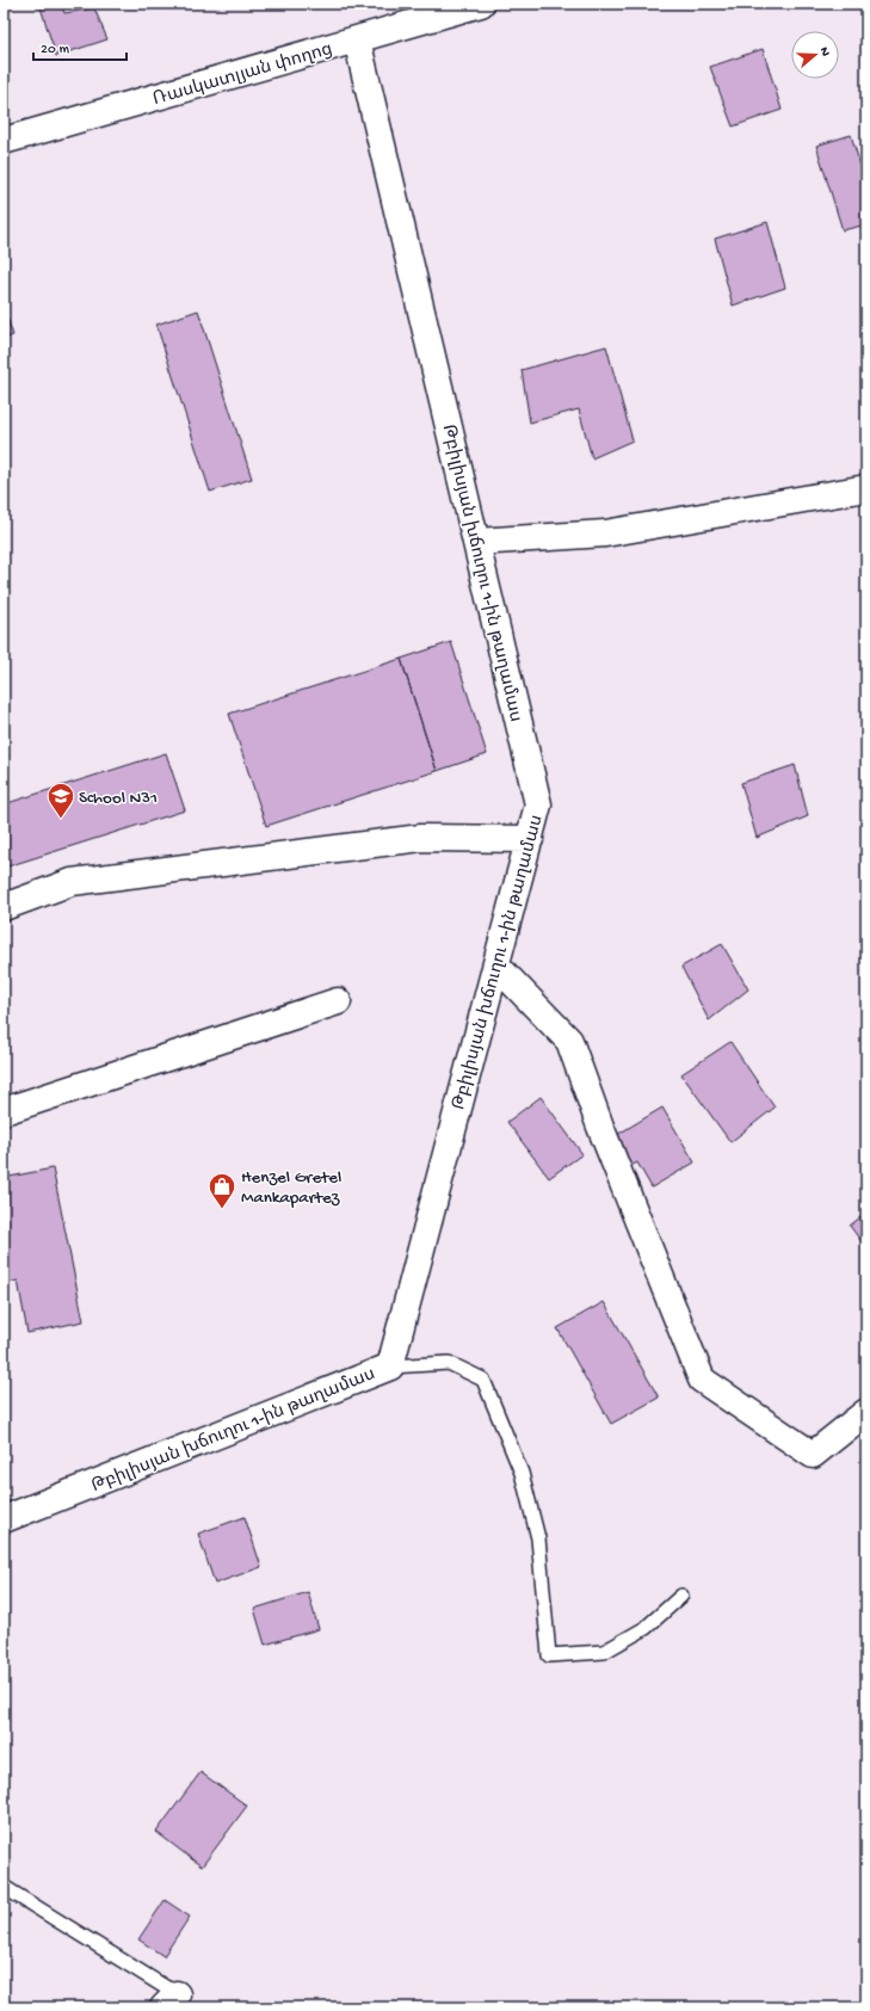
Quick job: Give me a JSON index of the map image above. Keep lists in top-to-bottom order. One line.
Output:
{"streets":{"street":["Ռասկատլյան փողոց","Թբիլիսյան խճուղու 1-ին թաղամաս"]},"crossings":[["Ռասկատլյան փողոց","Թբիլիսյան խճուղու 1-ին թաղամաս"]],"places":{"school or university":["School N31"],"shop":["Henzel Gretel Mankapartez"]},"scale_bar":"20 m","north":"right"}
